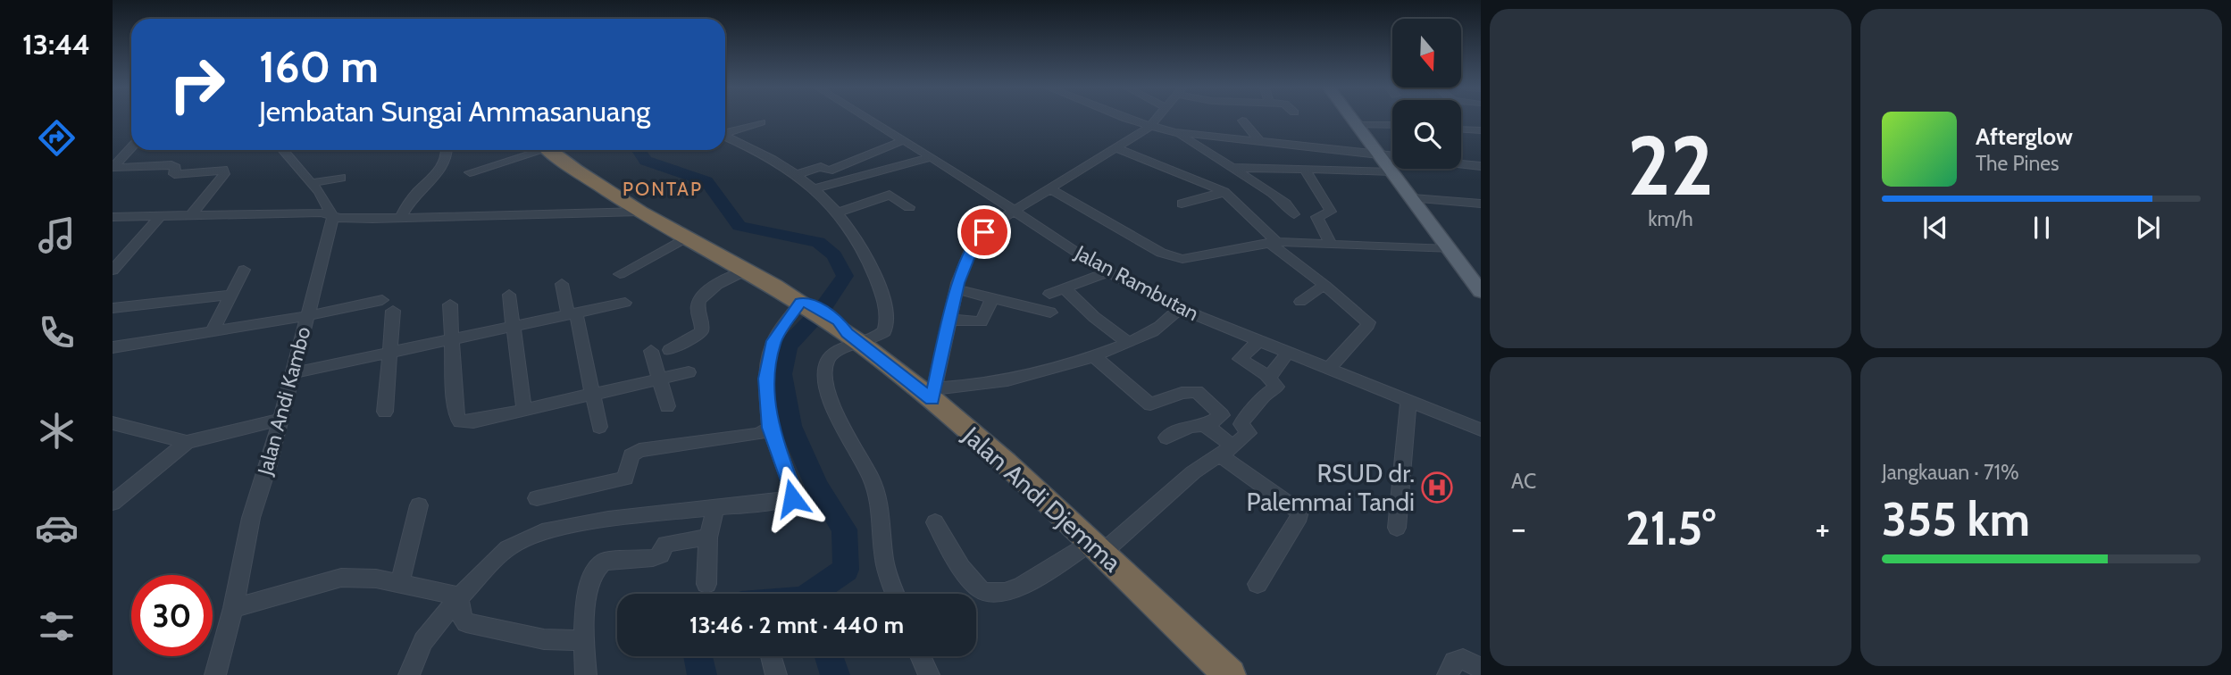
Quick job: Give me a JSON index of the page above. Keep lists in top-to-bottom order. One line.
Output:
{"streets":{"highway":["Jalan Andi Djemma"],"street":["Jalan Rambutan","Jalan Andi Kambo"]},"districts":["PONTAP"],"places":{"hospital":["RSUD dr. Palemmai Tandi"]},"north":"bottom","page":{"tabs":"13:44","tile":[["22","km/h"],"AC",["Jangkauan · 71%","355 km"]],"turn":["160 m","Jembatan Sungai Ammasanuang"],"song":["Afterglow","The Pines"],"heat":["−","21.5°","+"],"limit":"30","trip":"13:46 · 2 mnt · 440 m"}}
